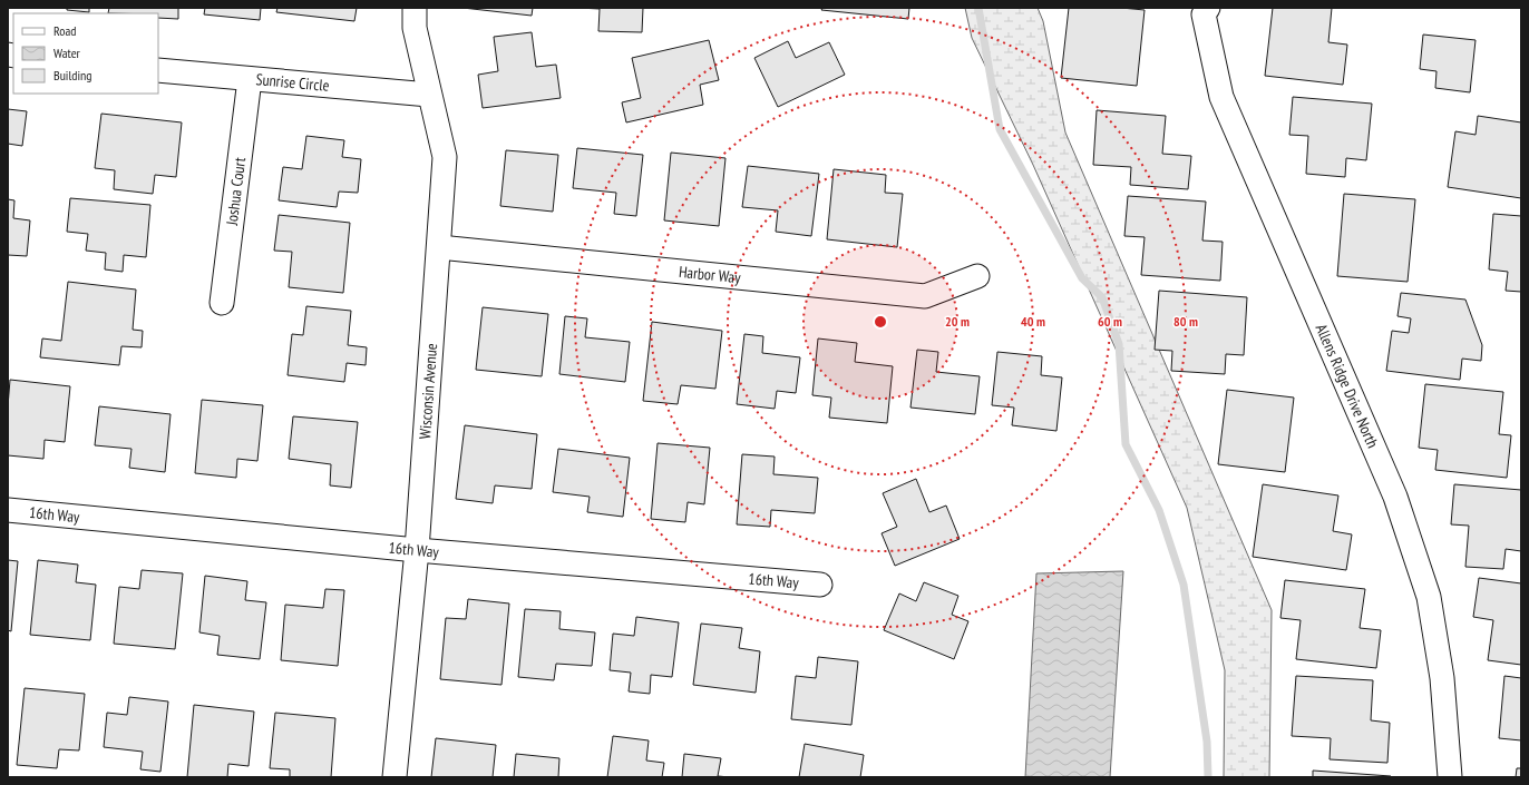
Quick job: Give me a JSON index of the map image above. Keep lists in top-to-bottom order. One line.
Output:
{"streets":{"street":["Sunrise Circle","Joshua Court","Harbor Way","Allens Ridge Drive North","Wisconsin Avenue","16th Way"]},"crossings":[["Sunrise Circle","Joshua Court"],["Sunrise Circle","Wisconsin Avenue"],["Harbor Way","Wisconsin Avenue"],["Wisconsin Avenue","16th Way"]],"legend":["Road","Water","Building"],"rings":["20 m","40 m","60 m","80 m"]}
